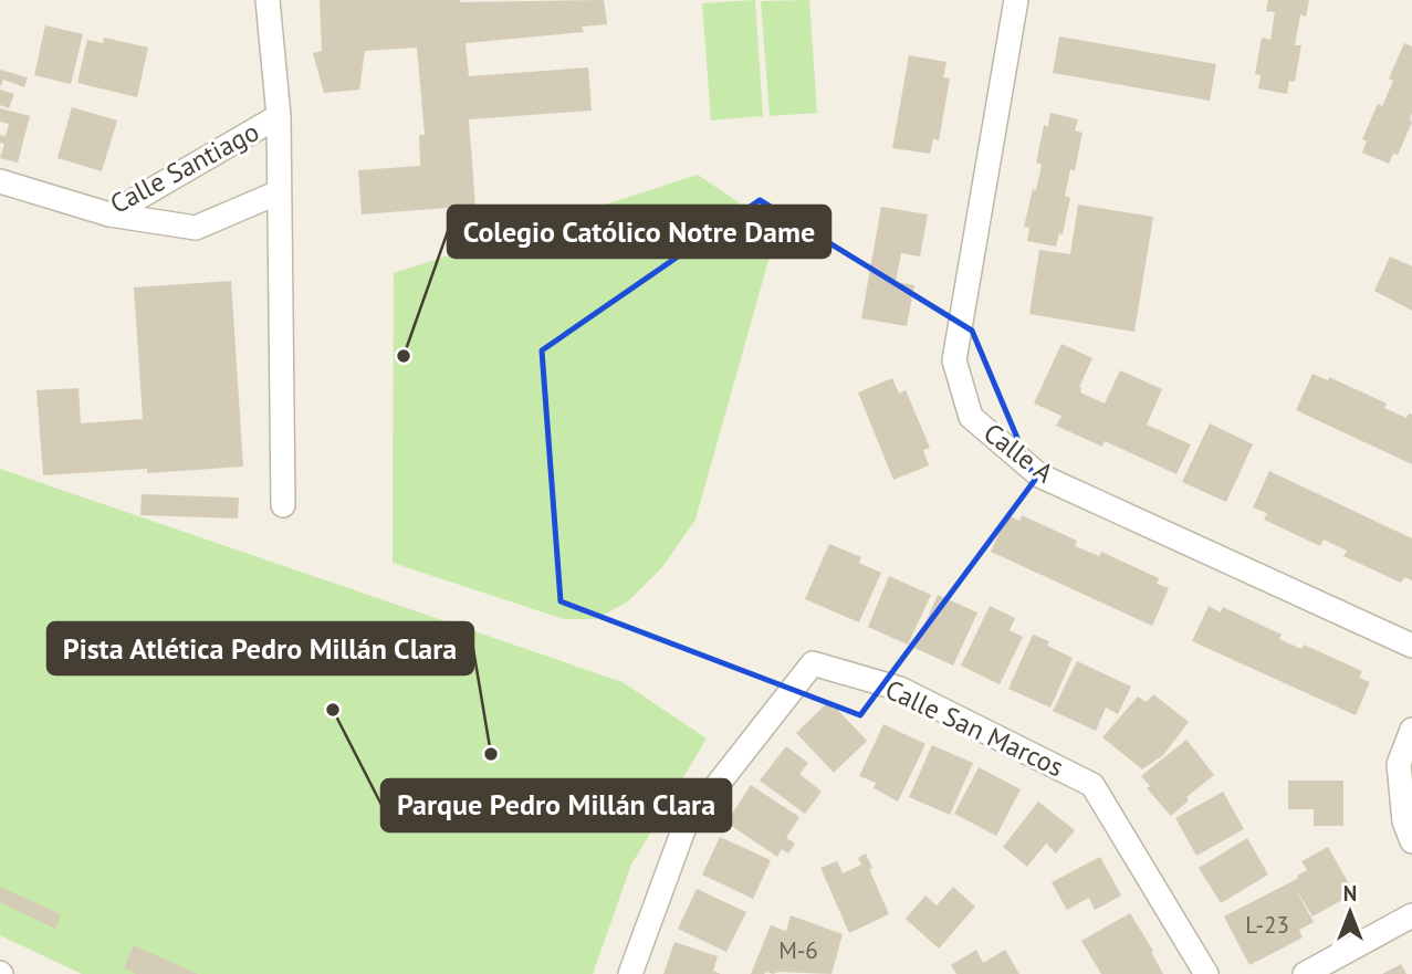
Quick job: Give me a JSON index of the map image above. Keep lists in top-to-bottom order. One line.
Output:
{"streets":{"street":["Calle Santiago","Calle A","Calle San Marcos"]},"places":["Colegio Católico Notre Dame","Parque Pedro Millán Clara","Pista Atlética Pedro Millán Clara"],"house_numbers":["L-23","M-6"],"north":"top"}
